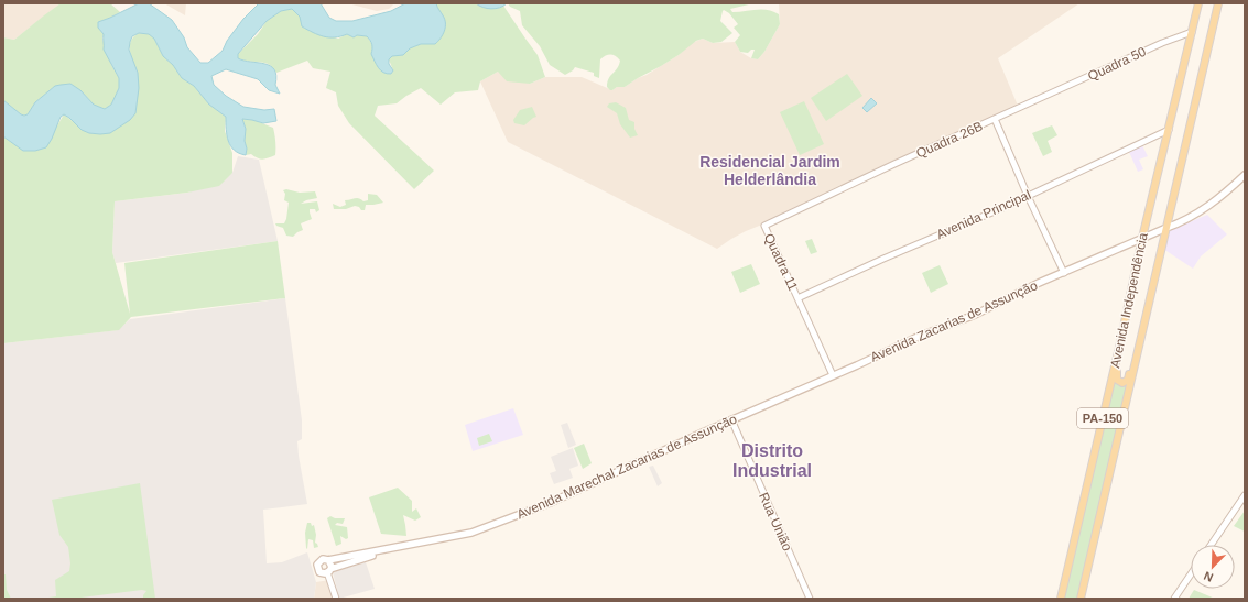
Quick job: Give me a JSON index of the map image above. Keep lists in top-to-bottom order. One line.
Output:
{"streets":{"main road":["Avenida Independência","Avenida Zacarias de Assunção","PA-150","Avenida Marechal Zacarias de Assunção"],"street":["Quadra 50","Quadra 26B","Avenida Principal","Quadra 11","Rua União"]},"crossings":[["Quadra 50","Quadra 26B"],["Quadra 50","Avenida Independência"],["Quadra 26B","Quadra 11"],["Avenida Principal","Quadra 11"],["Avenida Principal","Avenida Independência"],["Quadra 11","Avenida Zacarias de Assunção"],["Quadra 11","Avenida Marechal Zacarias de Assunção"],["Avenida Independência","Avenida Zacarias de Assunção"],["Avenida Zacarias de Assunção","Avenida Marechal Zacarias de Assunção"],["Avenida Marechal Zacarias de Assunção","Rua União"]],"districts":["Residencial Jardim Helderlândia","Distrito Industrial"],"north":"bottom left"}
